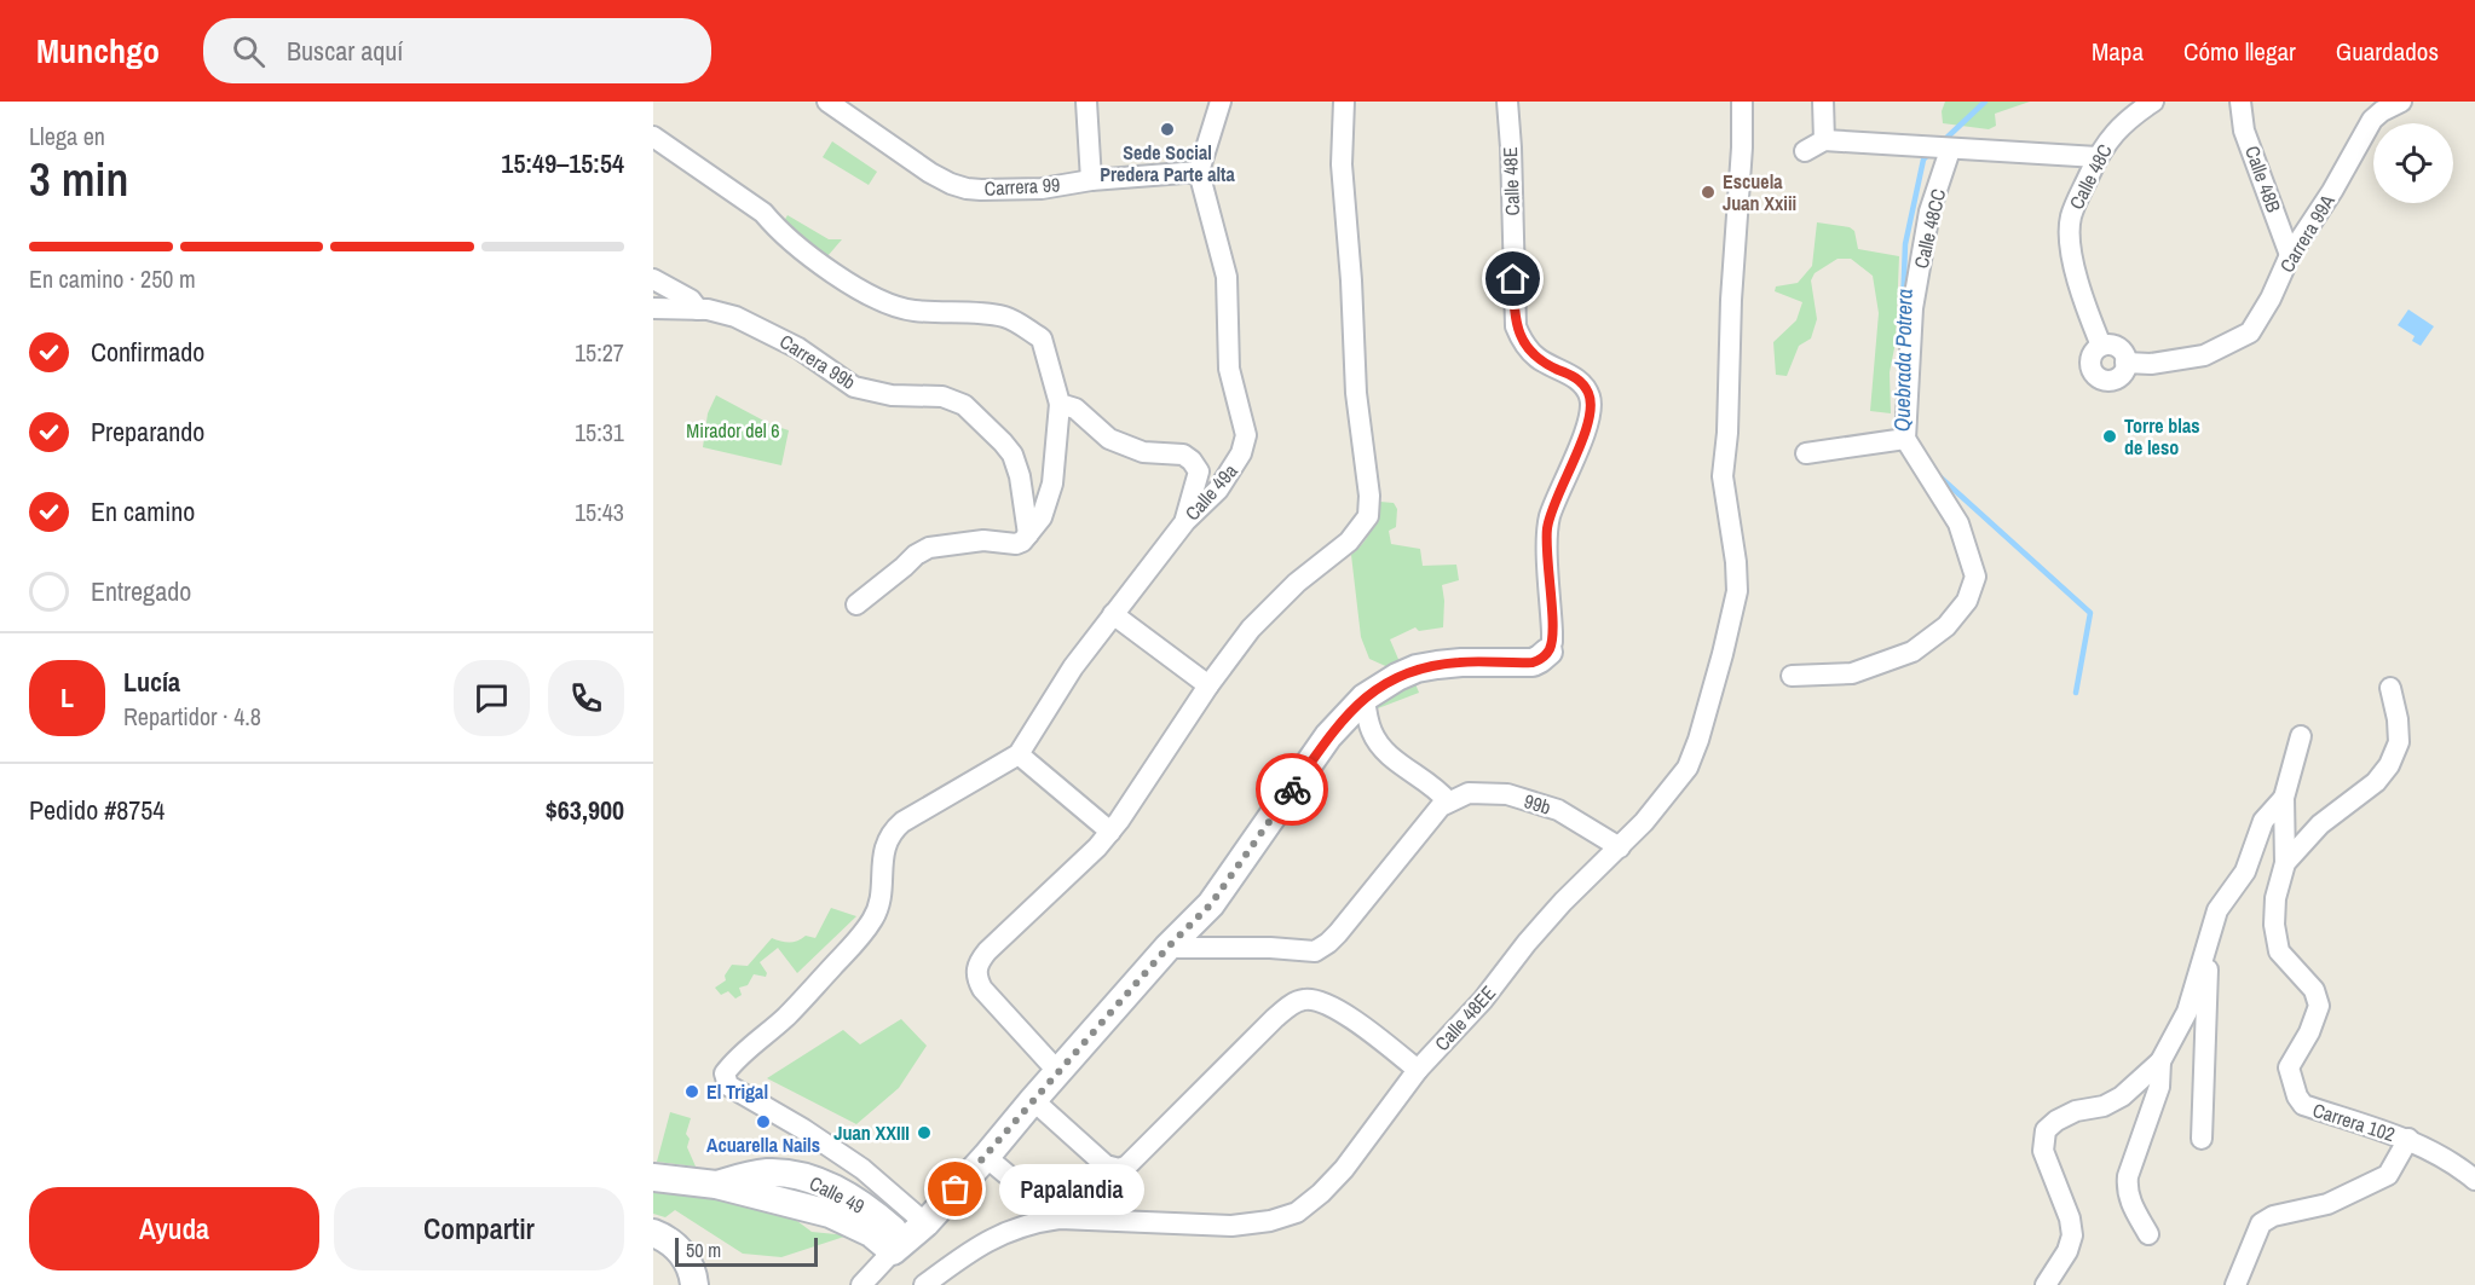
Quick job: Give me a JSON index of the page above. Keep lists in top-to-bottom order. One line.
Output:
{"streets":{"street":["Calle 48C","Calle 48B","Calle 48E","Carrera 99","Calle 48CC","Carrera 99A","Carrera 99b","Calle 49a","99b","Calle 48EE","Carrera 102","Calle 49"]},"crossings":[["Calle 48C","Carrera 99A"],["Calle 48B","Carrera 99A"],["Carrera 99","Calle 49a"],["99b","Calle 48EE"]],"water":["Quebrada Potrera"],"parks":["Mirador del 6"],"places":["Sede Social Predera Parte alta","Escuela Juan Xxiii","Torre blas de leso","El Trigal","Acuarella Nails","Juan XXIII","Papalandia"],"scale_bar":"50 m","page":{"header":"Munchgo","search":"Buscar aquí","nav":["Mapa","Cómo llegar","Guardados"],"heading":["3 min","Llega en","15:49–15:54"],"panel":["Lucía","Repartidor · 4.8","Pedido #8754","$63,900"],"bar":"En camino · 250 m","list":[["Confirmado","15:27"],["Preparando","15:31"],["En camino","15:43"],"Entregado"],"round":"L","bubble":"Papalandia","buttons":["Ayuda","Compartir"],"scale":"50 m"}}
